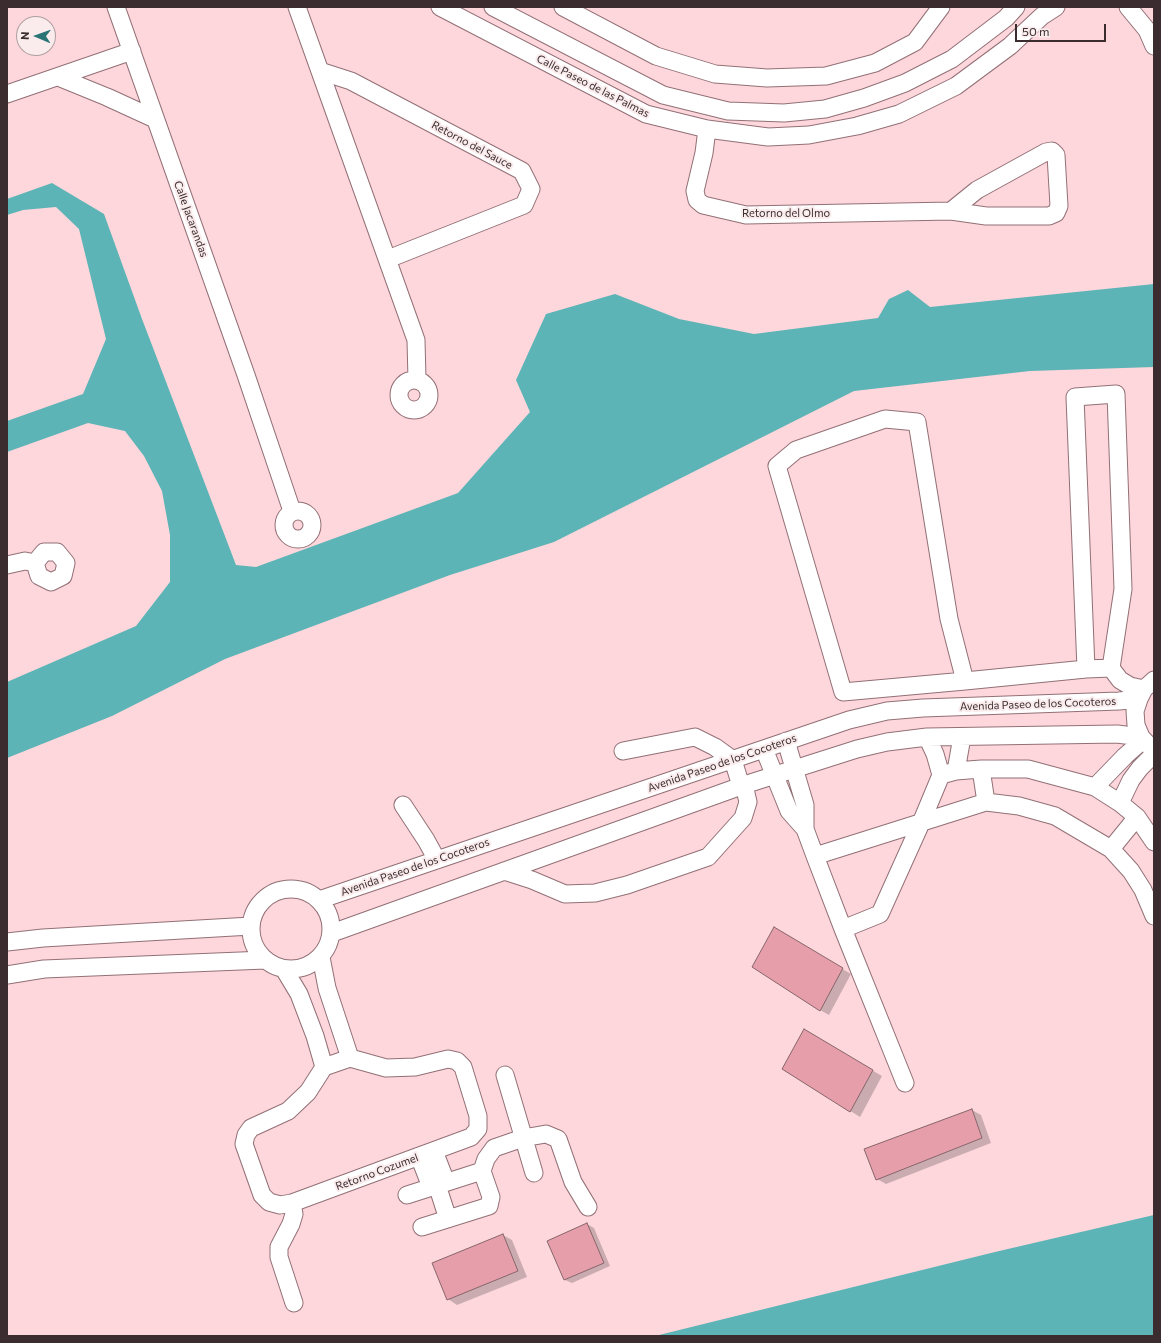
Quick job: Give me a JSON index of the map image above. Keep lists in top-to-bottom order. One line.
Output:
{"streets":{"street":["Calle Paseo de las Palmas","Retorno del Sauce","Retorno del Olmo","Calle Jacarandas","Avenida Paseo de los Cocoteros","Retorno Cozumel"]},"crossings":[["Calle Paseo de las Palmas","Retorno del Olmo"]],"scale_bar":"50 m","north":"left"}
